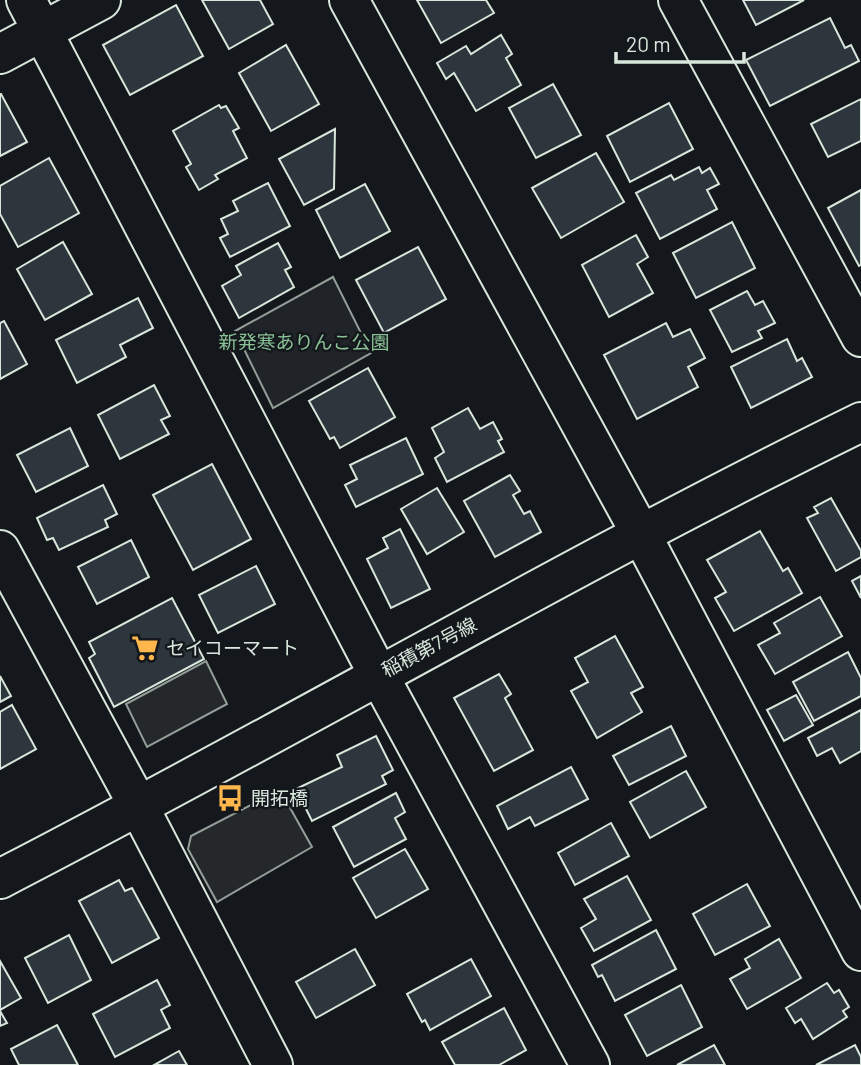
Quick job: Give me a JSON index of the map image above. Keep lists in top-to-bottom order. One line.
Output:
{"streets":{"street":["稲積第7号線"]},"parks":["新発寒ありんこ公園"],"places":{"supermarket":["セイコーマート"],"bus stop":["開拓橋"]},"scale_bar":"20 m"}
